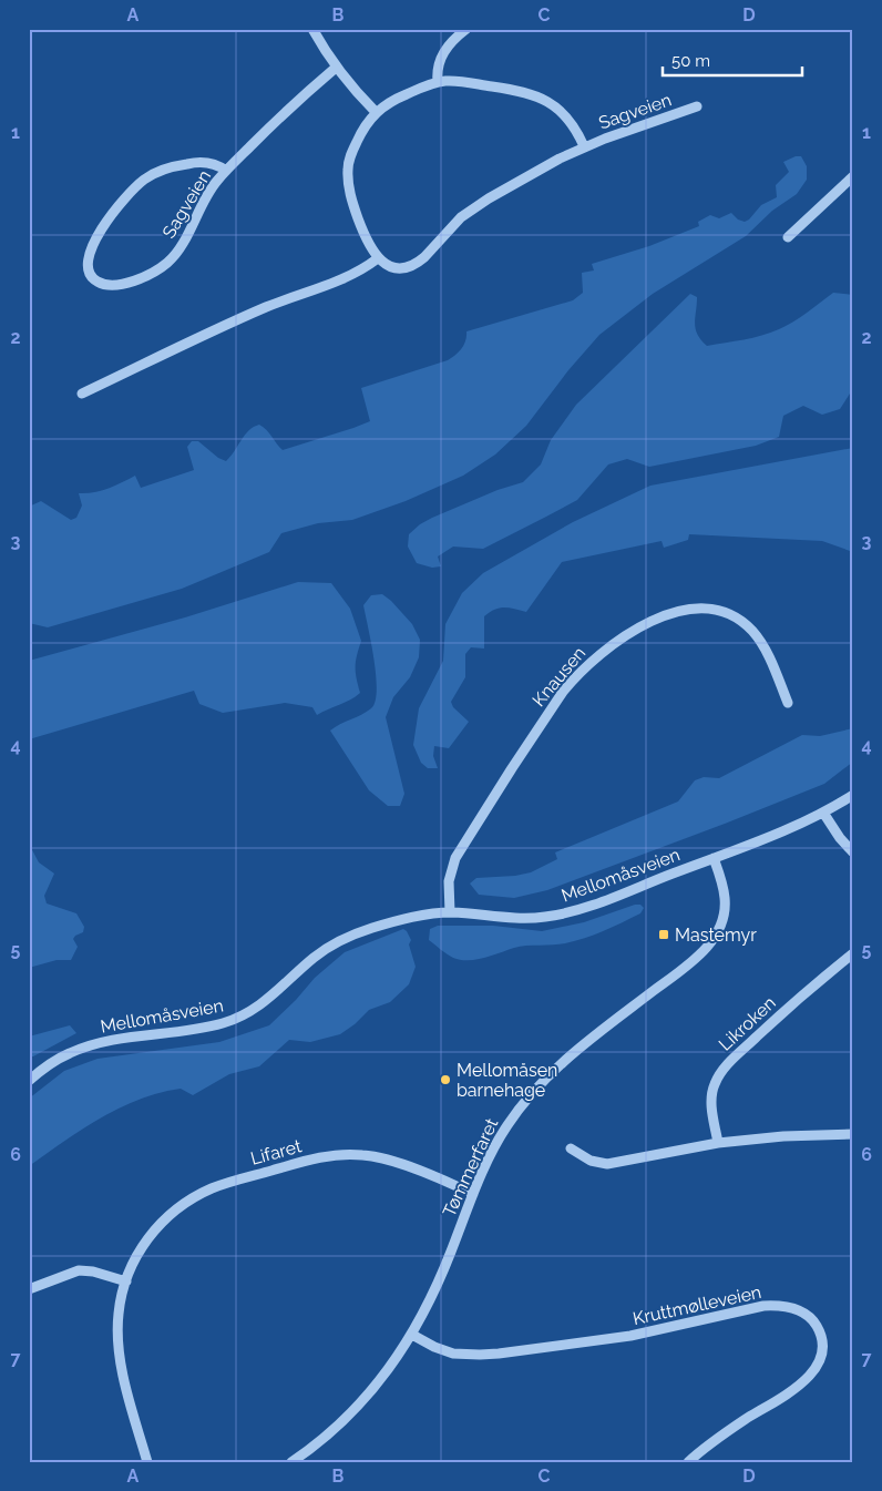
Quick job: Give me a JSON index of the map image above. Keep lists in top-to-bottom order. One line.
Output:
{"streets":{"street":["Sagveien","Knausen","Mellomåsveien","Likroken","Lifaret","Tømmerfaret","Kruttmølleveien"]},"crossings":[["Knausen","Mellomåsveien"],["Mellomåsveien","Tømmerfaret"],["Lifaret","Tømmerfaret"],["Tømmerfaret","Kruttmølleveien"]],"places":{"transit":["Mastemyr"],"other":["Mellomåsen barnehage"]},"scale_bar":"50 m","grid":{"columns":["A","B","C","D"],"rows":["1","2","3","4","5","6","7"]}}
